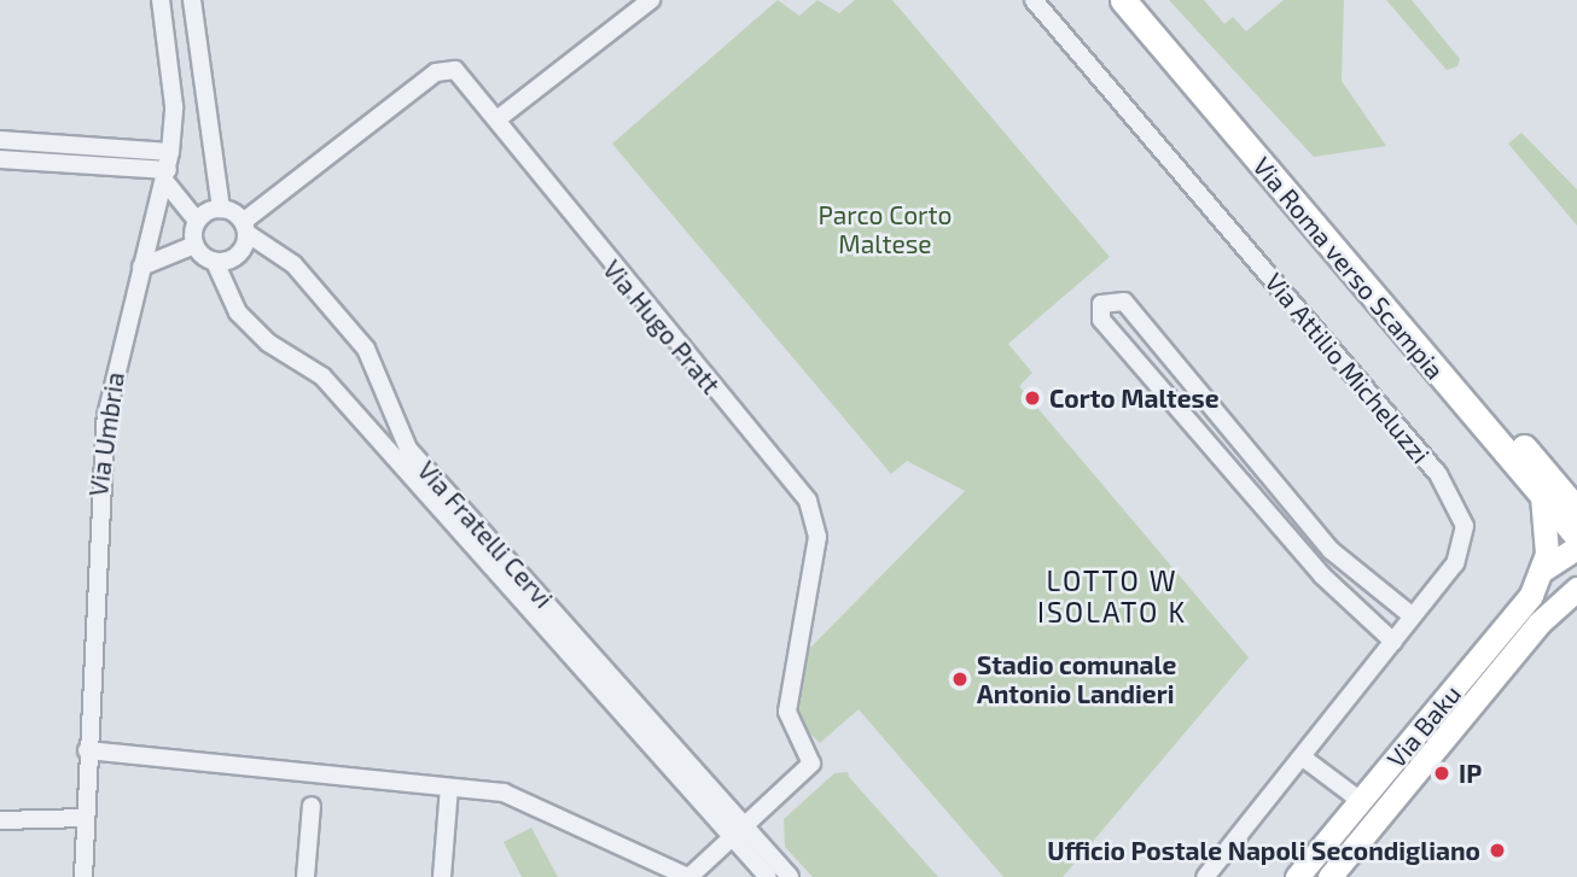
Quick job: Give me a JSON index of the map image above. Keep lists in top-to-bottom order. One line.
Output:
{"streets":{"main road":["Via Roma verso Scampia","Via Baku"],"street":["Via Hugo Pratt","Via Attilio Micheluzzi","Via Umbria","Via Fratelli Cervi"]},"crossings":[["Via Roma verso Scampia","Via Baku"],["Via Hugo Pratt","Via Fratelli Cervi"]],"districts":["LOTTO W ISOLATO K"],"parks":["Parco Corto Maltese"],"places":["Corto Maltese","Stadio comunale Antonio Landieri","IP","Ufficio Postale Napoli Secondigliano"]}
